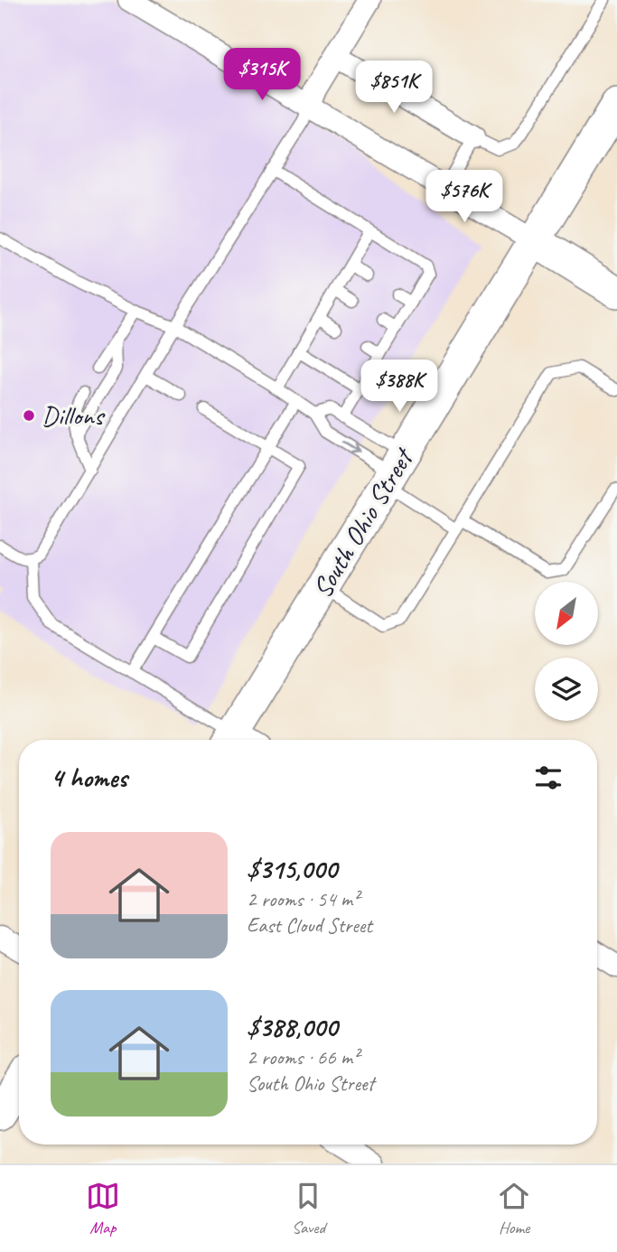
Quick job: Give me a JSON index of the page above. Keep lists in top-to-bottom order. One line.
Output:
{"streets":{"main road":["South Ohio Street"]},"places":["Dillons"],"north":"bottom left","page":{"price":["$315K","$851K","$576K","$388K"],"heading":"4 homes","list":[{"name":"$315,000","note":"2 rooms · 54 m² · East Cloud Street"},{"name":"$388,000","note":"2 rooms · 66 m² · South Ohio Street"}],"tabs":["Map","Saved","Home"]}}
